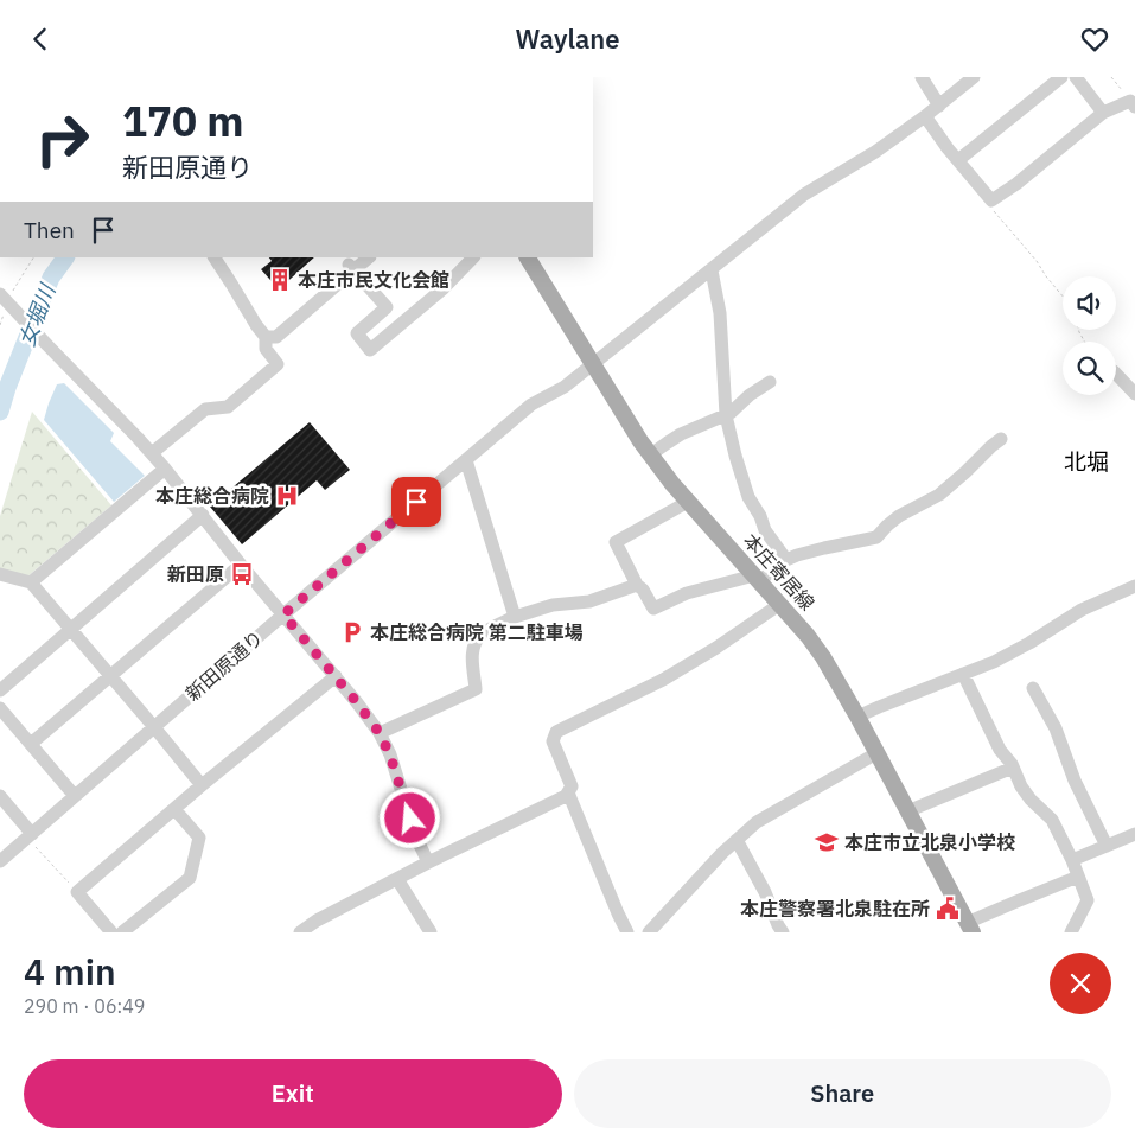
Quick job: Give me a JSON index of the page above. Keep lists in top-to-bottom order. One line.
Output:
{"streets":{"main road":["本庄寄居線"],"street":["新田原通り"]},"crossings":[["本庄寄居線","新田原通り"]],"districts":["北堀"],"water":["女堀川"],"places":{"building":["本庄市民文化会館"],"hospital":["本庄総合病院"],"bus stop":["新田原"],"parking":["本庄総合病院 第二駐車場"],"school or university":["本庄市立北泉小学校"],"public building":["本庄警察署北泉駐在所"]},"page":{"header":"Waylane","turn":["170 m","新田原通り"],"then":"Then","heading":["4 min","290 m · 06:49"],"buttons":["Exit","Share"]}}
